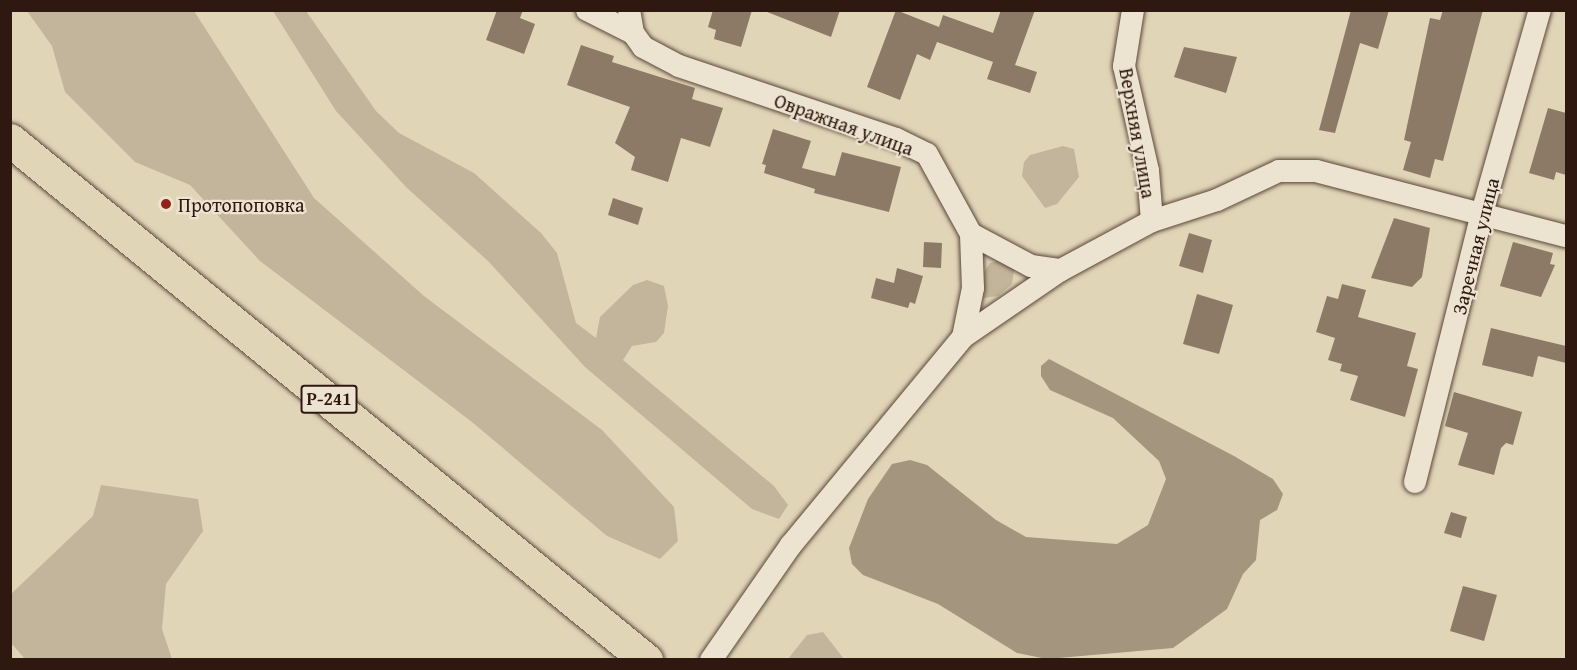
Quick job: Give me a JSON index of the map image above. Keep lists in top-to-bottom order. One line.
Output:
{"streets":{"highway":["Р-241"],"street":["Овражная улица","Верхняя улица","Заречная улица"]},"places":["Протопоповка"]}
